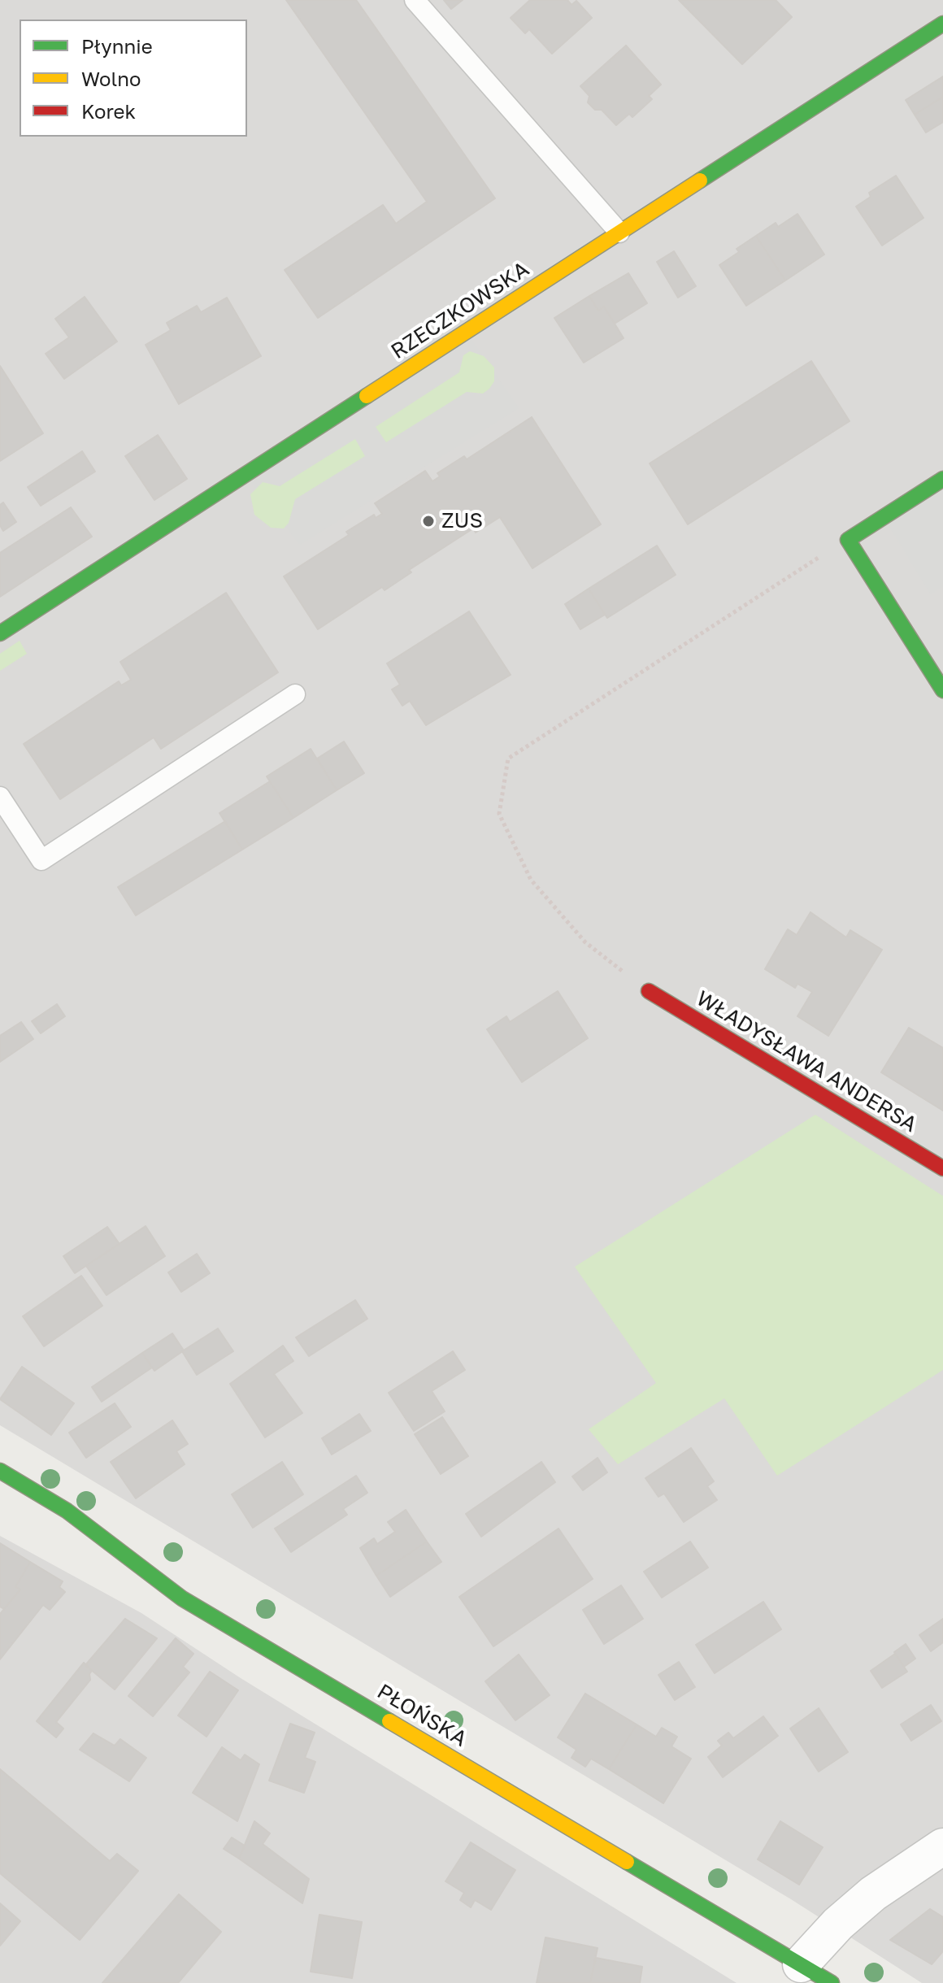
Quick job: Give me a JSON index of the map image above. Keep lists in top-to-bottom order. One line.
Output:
{"streets":{"street":["RZECZKOWSKA","WŁADYSŁAWA ANDERSA","PŁOŃSKA"]},"places":["ZUS"],"legend":["Płynnie","Wolno","Korek"]}
